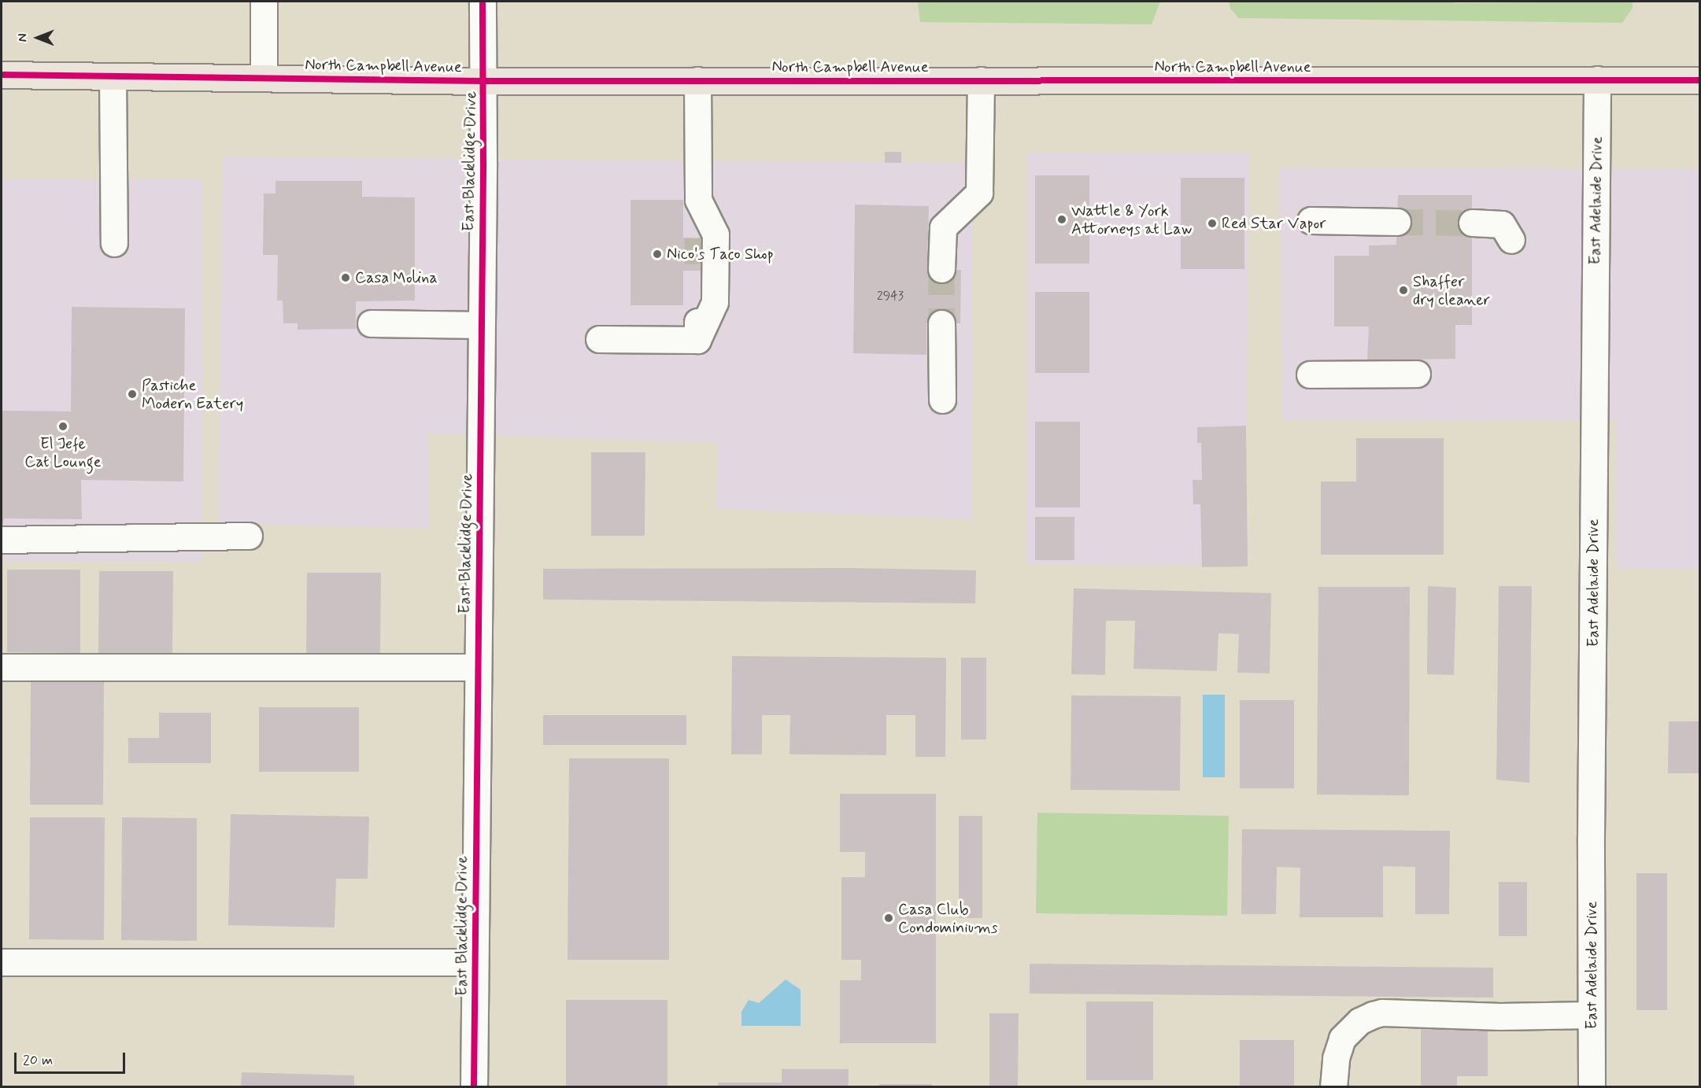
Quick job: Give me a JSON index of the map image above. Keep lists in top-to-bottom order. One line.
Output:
{"streets":{"main road":["North Campbell Avenue"],"street":["East Blacklidge Drive","East Adelaide Drive"]},"crossings":[["North Campbell Avenue","East Blacklidge Drive"],["North Campbell Avenue","East Adelaide Drive"]],"places":["Wattle & York Attorneys at Law","Red Star Vapor","Nico's Taco Shop","Casa Molina","Shaffer dry cleaner","Pastiche Modern Eatery","El Jefe Cat Lounge","Casa Club Condominiums"],"house_numbers":["2943"],"scale_bar":"20 m","north":"left"}
